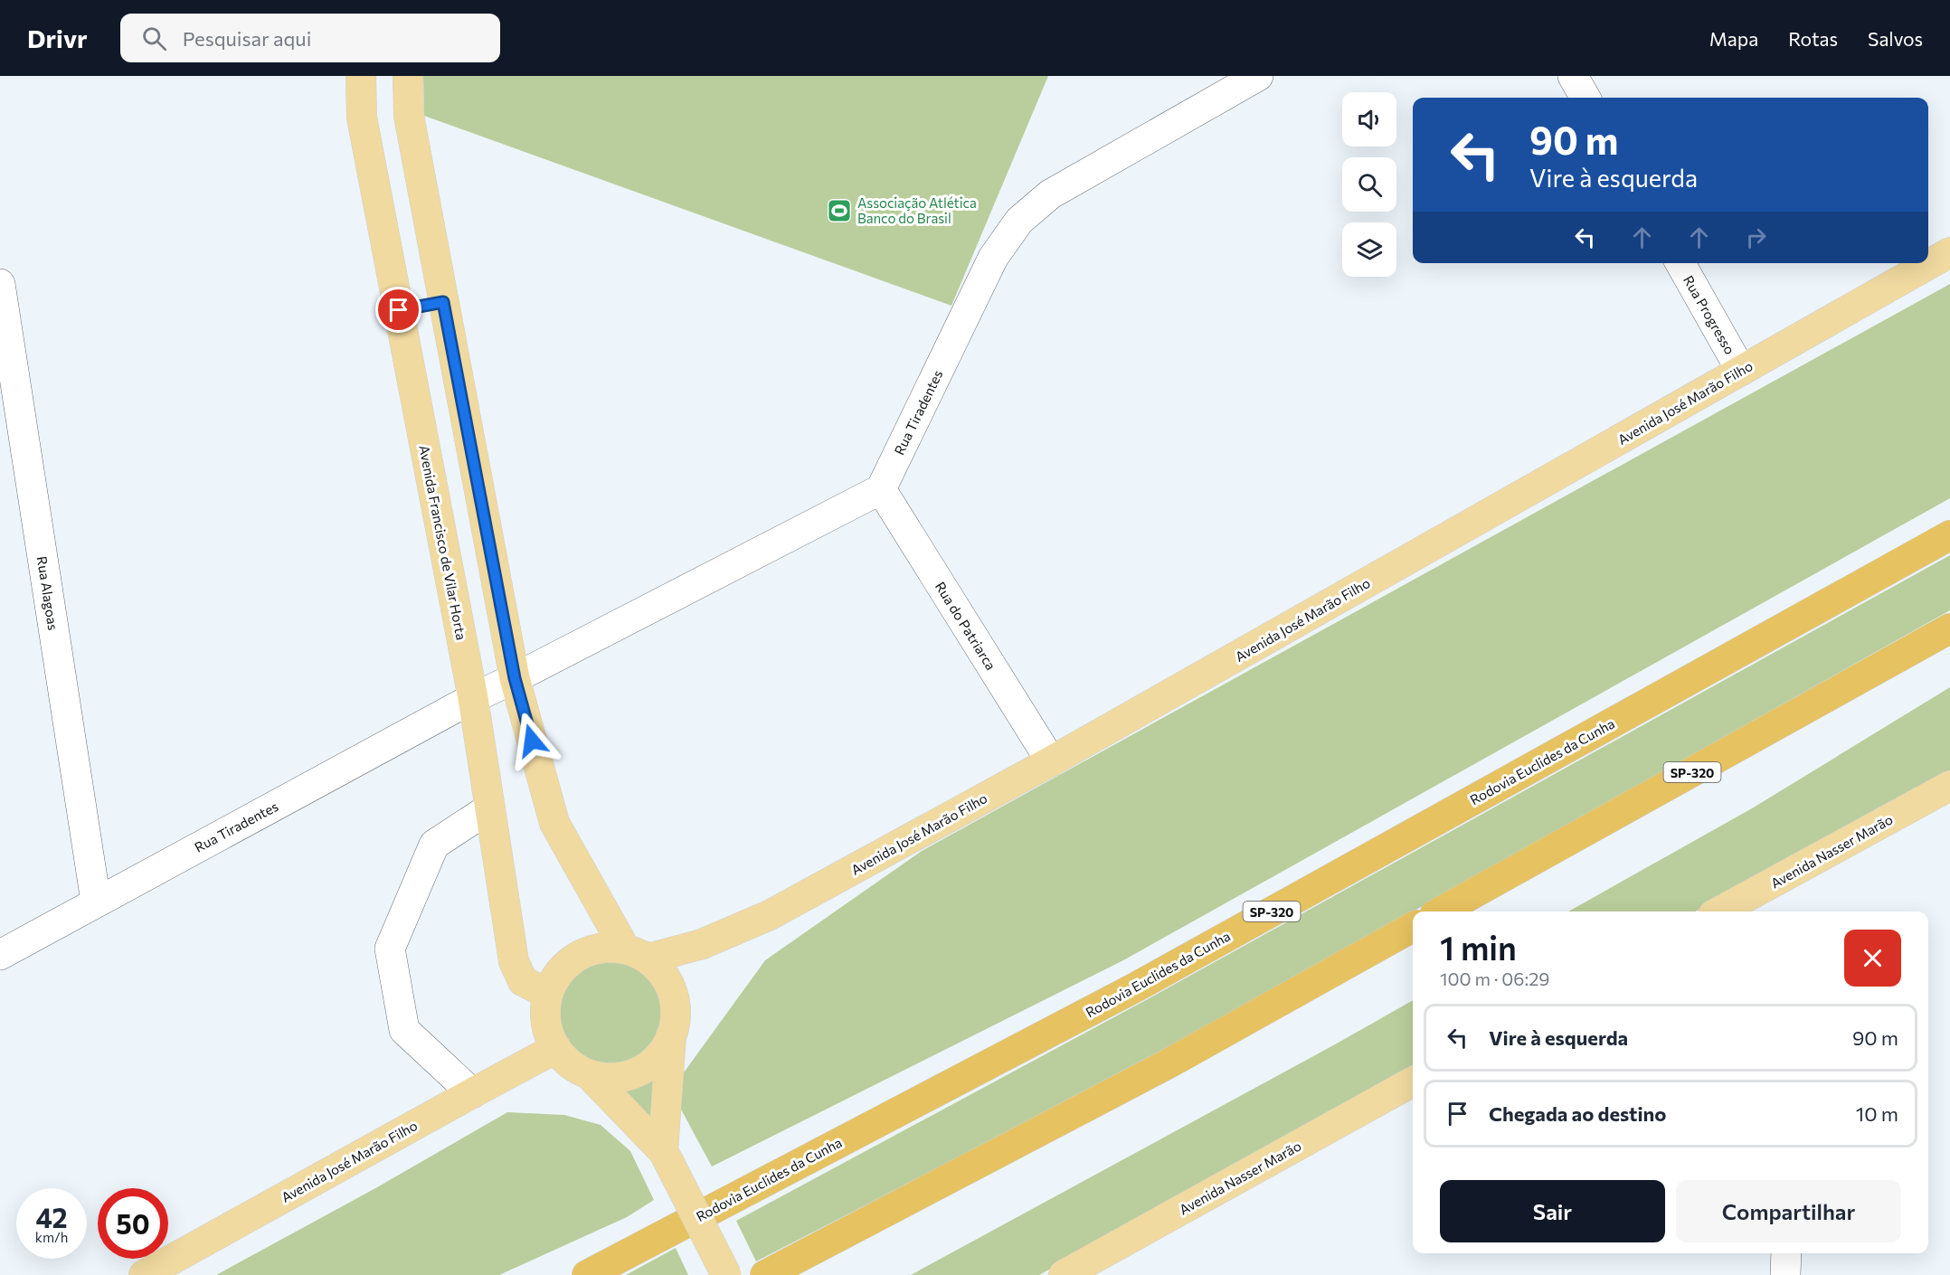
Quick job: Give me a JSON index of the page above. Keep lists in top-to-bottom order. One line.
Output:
{"streets":{"highway":["Rodovia Euclides da Cunha","SP-320"],"main road":["Avenida José Marão Filho","Avenida Francisco de Vilar Horta","Avenida Nasser Marão"],"street":["Rua Progresso","Rua Tiradentes","Rua Alagoas","Rua do Patriarca"]},"crossings":[["Rua Progresso","Avenida José Marão Filho"],["Avenida José Marão Filho","Avenida Francisco de Vilar Horta"],["Avenida José Marão Filho","Rua do Patriarca"],["Rua Tiradentes","Avenida Francisco de Vilar Horta"],["Rua Tiradentes","Rua Alagoas"],["Rua Tiradentes","Rua do Patriarca"]],"places":{"sports":["Associação Atlética Banco do Brasil"]},"page":{"header":"Drivr","search":"Pesquisar aqui","nav":["Mapa","Rotas","Salvos"],"turn":["90 m","Vire à esquerda"],"heading":["1 min","100 m · 06:29"],"list":[{"name":"Vire à esquerda","value":"90 m"},{"name":"Chegada ao destino","value":"10 m"}],"buttons":["Sair","Compartilhar"],"speed":"42 km/h","limit":"50"}}
